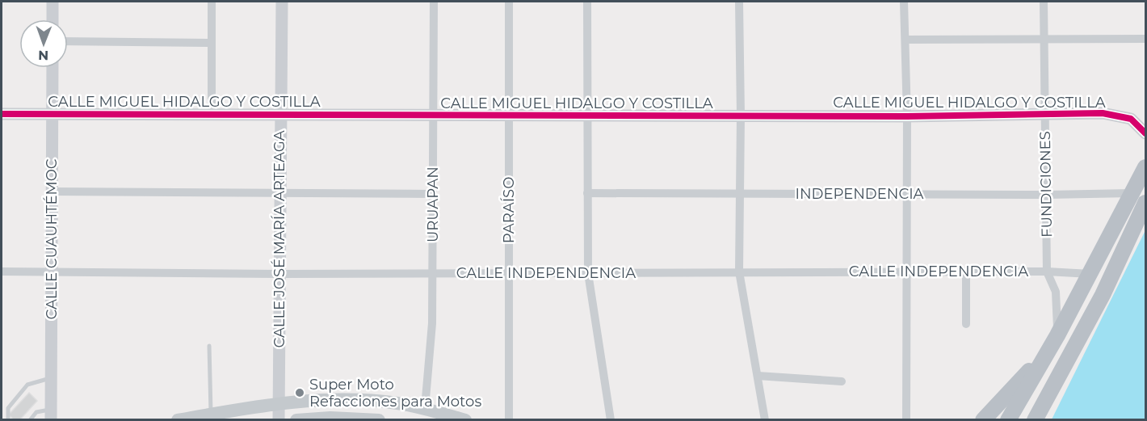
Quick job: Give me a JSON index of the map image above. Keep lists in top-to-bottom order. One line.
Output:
{"streets":{"street":["CALLE MIGUEL HIDALGO Y COSTILLA","FUNDICIONES","INDEPENDENCIA","URUAPAN","PARAÍSO","CALLE CUAUHTÉMOC","CALLE JOSÉ MARÍA ARTEAGA","CALLE INDEPENDENCIA"]},"crossings":[["CALLE MIGUEL HIDALGO Y COSTILLA","FUNDICIONES"],["CALLE MIGUEL HIDALGO Y COSTILLA","URUAPAN"],["CALLE MIGUEL HIDALGO Y COSTILLA","PARAÍSO"],["CALLE MIGUEL HIDALGO Y COSTILLA","CALLE CUAUHTÉMOC"],["CALLE MIGUEL HIDALGO Y COSTILLA","CALLE JOSÉ MARÍA ARTEAGA"],["FUNDICIONES","INDEPENDENCIA"],["FUNDICIONES","CALLE INDEPENDENCIA"],["URUAPAN","CALLE INDEPENDENCIA"],["PARAÍSO","CALLE INDEPENDENCIA"],["CALLE CUAUHTÉMOC","CALLE INDEPENDENCIA"],["CALLE JOSÉ MARÍA ARTEAGA","CALLE INDEPENDENCIA"]],"places":["Super Moto Refacciones para Motos"],"north":"bottom"}
